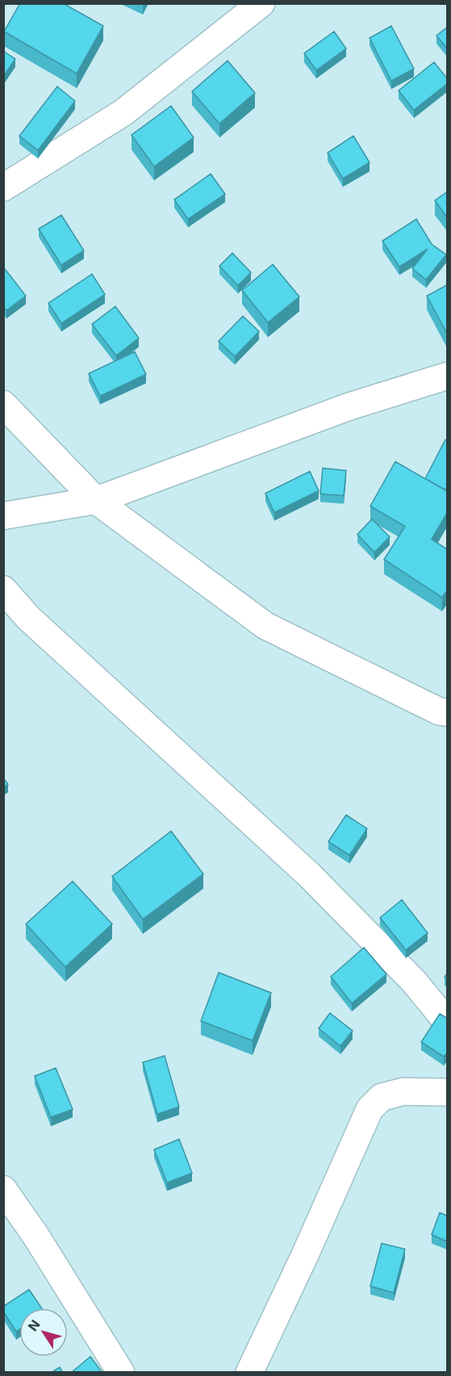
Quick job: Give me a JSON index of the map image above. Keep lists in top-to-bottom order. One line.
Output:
{"north":"top left"}
